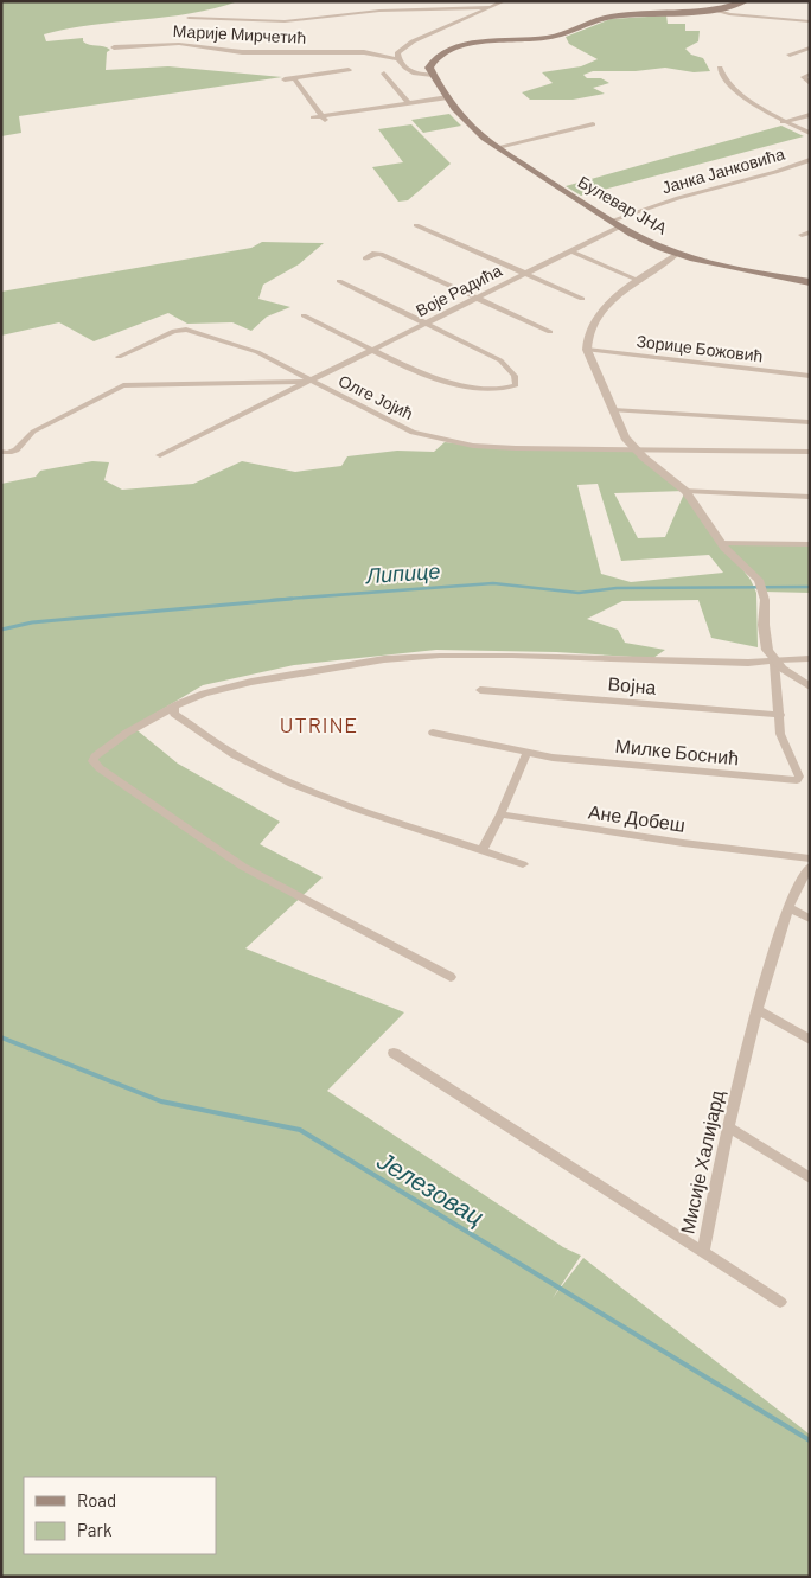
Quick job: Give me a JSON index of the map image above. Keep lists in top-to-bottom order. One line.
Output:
{"streets":{"main road":["Булевар ЈНА"],"street":["Марије Мирчетић","Јанка Јанковића","Воје Радића","Зорице Божовић","Олге Јојић","Војна","Милке Боснић","Ане Добеш","Мисије Халијард"]},"crossings":[["Марије Мирчетић","Булевар ЈНА"],["Јанка Јанковића","Булевар ЈНА"],["Јанка Јанковића","Воје Радића"],["Булевар ЈНА","Воје Радића"],["Воје Радића","Олге Јојић"],["Војна","Милке Боснић"]],"districts":["UTRINE"],"water":["Липице","Јелезовац"],"legend":["Road","Park"]}
